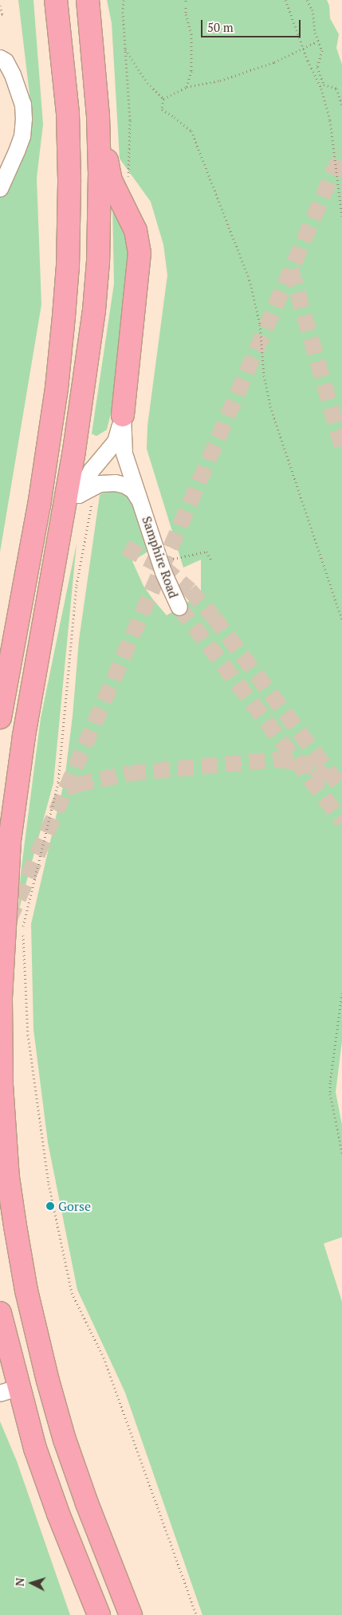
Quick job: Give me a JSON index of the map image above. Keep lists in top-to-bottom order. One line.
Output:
{"streets":{"lane":["Samphire Road"]},"places":["Gorse"],"scale_bar":"50 m","north":"left"}
